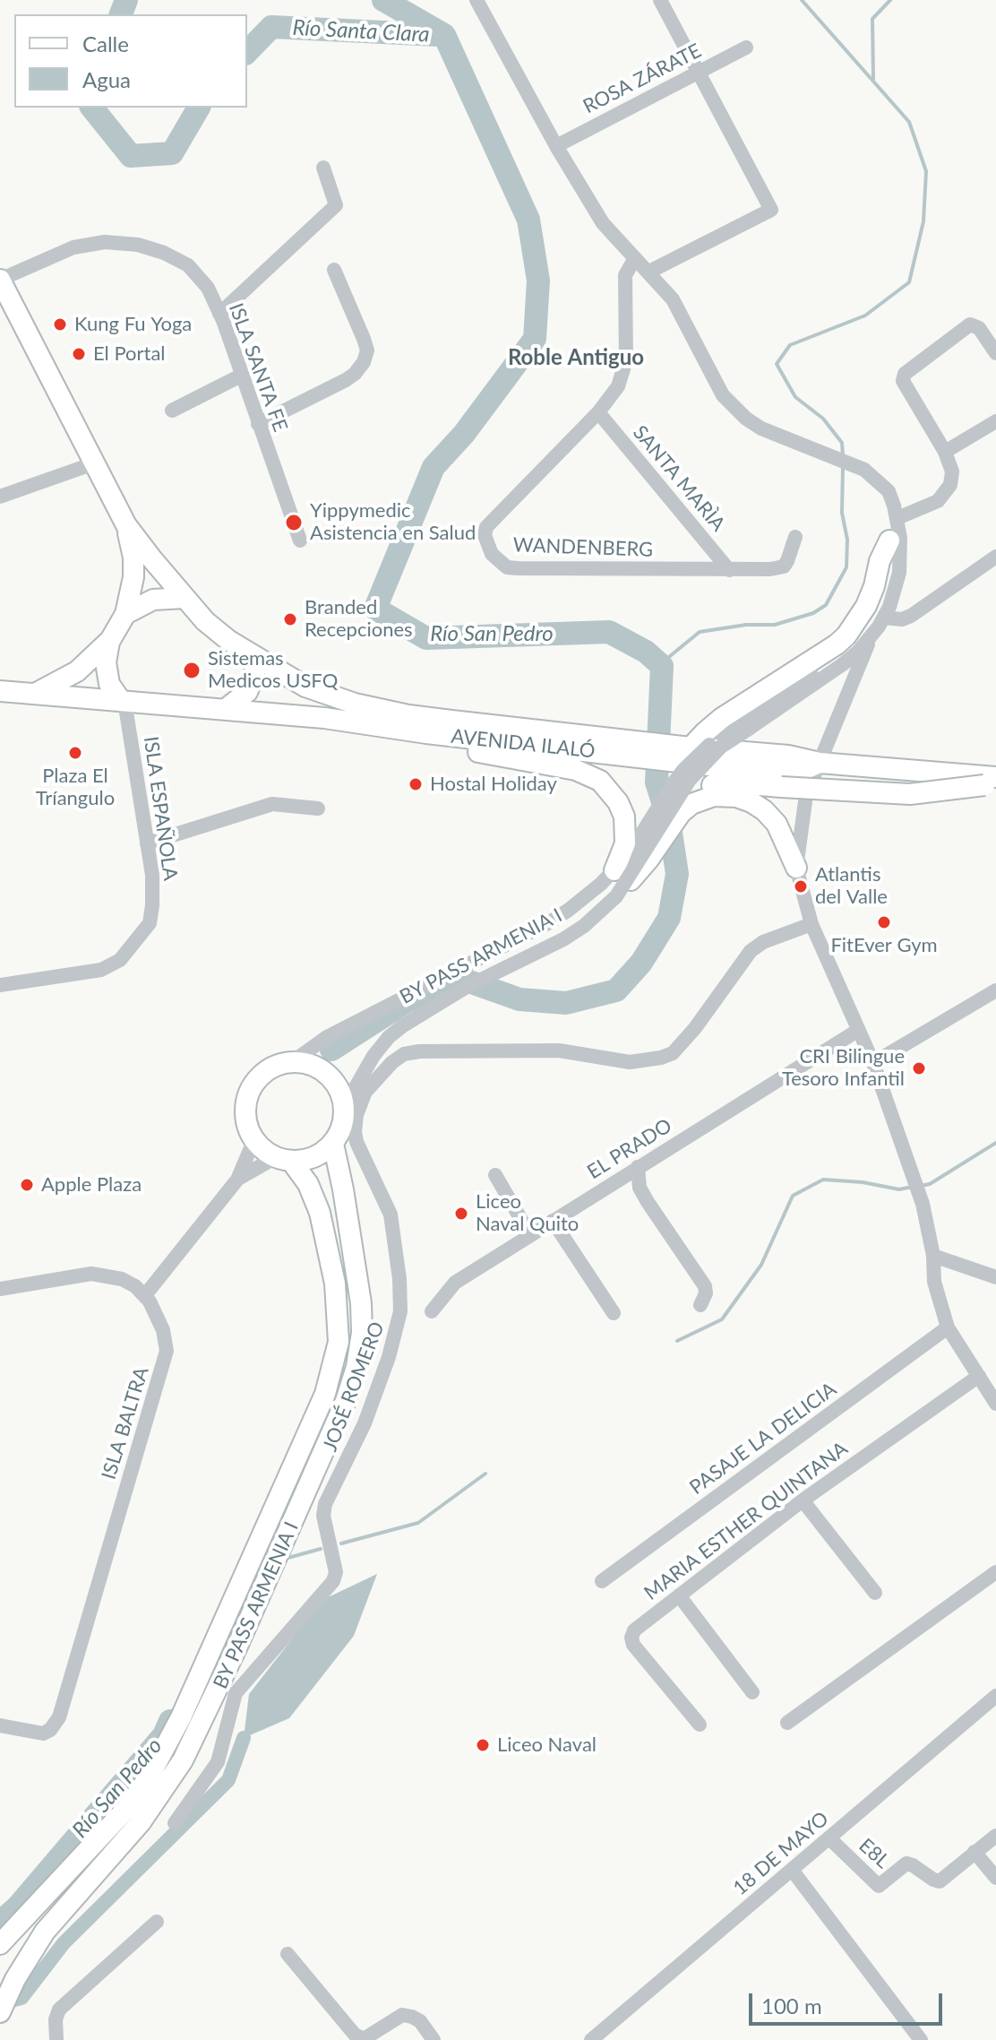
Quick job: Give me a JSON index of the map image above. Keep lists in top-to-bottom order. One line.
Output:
{"streets":{"main road":["AVENIDA ILALÓ","BY PASS ARMENIA I"],"street":["ROSA ZÁRATE","ISLA SANTA FE","SANTA MARÌA","WANDENBERG","ISLA ESPAÑOLA","EL PRADO","JOSÉ ROMERO","ISLA BALTRA","PASAJE LA DELICIA","MARIA ESTHER QUINTANA","18 DE MAYO","E8L"]},"crossings":[["SANTA MARÌA","WANDENBERG"],["AVENIDA ILALÓ","ISLA ESPAÑOLA"],["18 DE MAYO","E8L"]],"districts":["Roble Antiguo"],"water":["Río Santa Clara","Río San Pedro"],"places":["Kung Fu Yoga","El Portal","Yippymedic Asistencia en Salud","Branded Recepciones","Sistemas Medicos USFQ","Plaza El Tríangulo","Hostal Holiday","Atlantis del Valle","FitEver Gym","CRI Bilingue Tesoro Infantil","Apple Plaza","Liceo Naval Quito","Liceo Naval"],"legend":["Calle","Agua"],"scale_bar":"100 m"}
